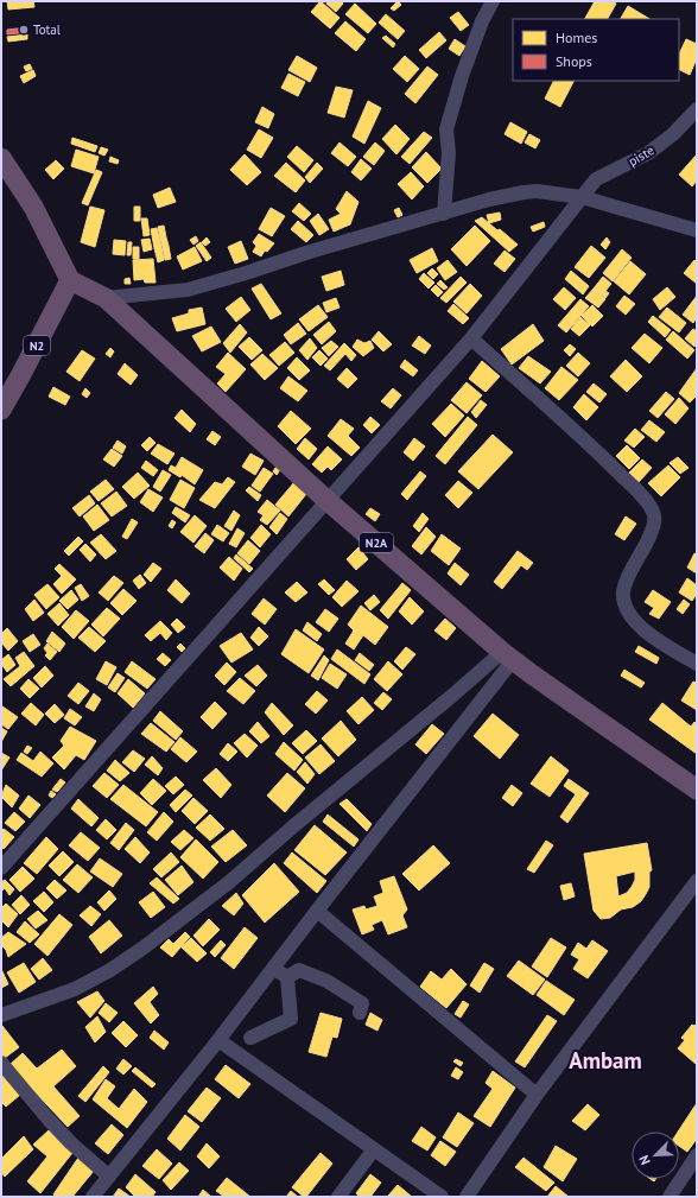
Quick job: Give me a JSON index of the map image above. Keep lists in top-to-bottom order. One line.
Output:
{"streets":{"highway":["N2","N2A"],"street":["piste"]},"crossings":[["piste","N2A"],["N2","N2A"]],"districts":["Ambam"],"places":["Total"],"legend":["Homes","Shops"],"north":"bottom left"}
